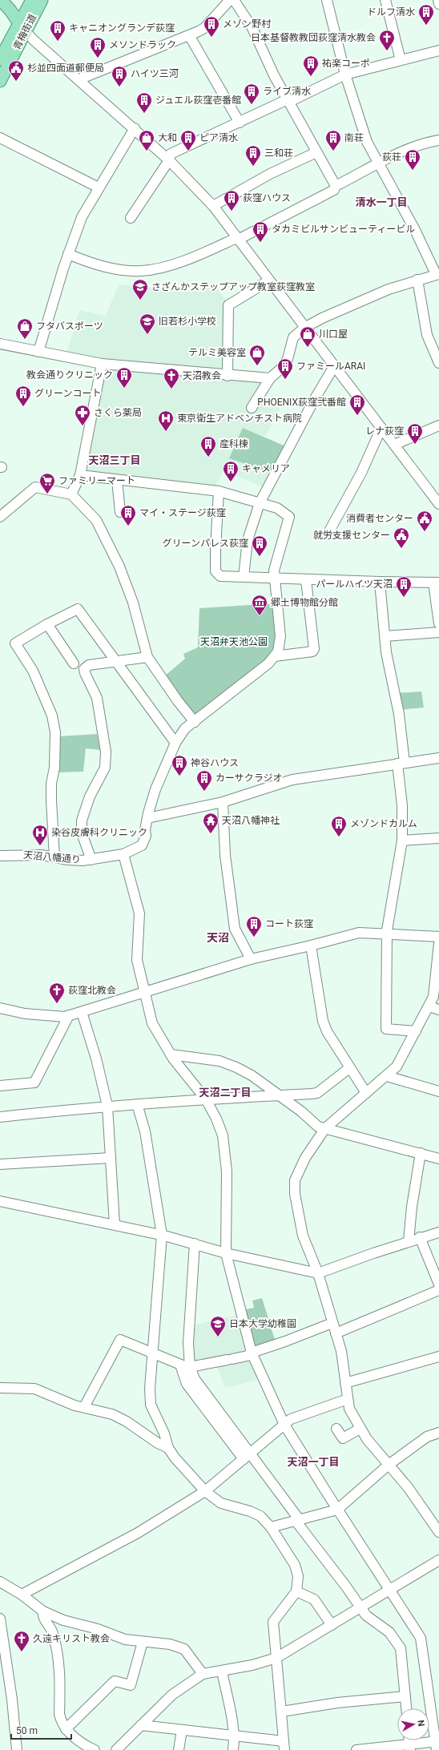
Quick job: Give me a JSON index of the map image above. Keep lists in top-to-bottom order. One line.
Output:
{"streets":{"main road":["青梅街道"],"street":["天沼八幡通り"]},"districts":["清水一丁目","天沼三丁目","天沼","天沼二丁目","天沼一丁目"],"parks":["天沼弁天池公園"],"places":{"building":["ドルフ清水","メゾン野村","キャニオングランデ荻窪","メソンドラック","祐楽コーポ","ハイツ三河","ライブ清水","ジュエル荻窪壱番館","ピア清水","南荘","三和荘","荻荘","荻窪ハウス","タカミビルサンビューティービル","ファミールARAI","教会通りクリニック","グリーンコート","PHOENIX荻窪弐番館","レナ荻窪","産科棟","キャメリア","マイ・ステージ荻窪","グリーンパレス荻窪","パールハイツ天沼","神谷ハウス","カーサクラジオ","メゾンドカルム","コート荻窪"],"church":["日本基督教教団荻窪清水教会","天沼教会","荻窪北教会","久遠キリスト教会"],"public building":["杉並四面道郵便局","消費者センター","就労支援センター"],"shop":["大和","フタバスポーツ","川口屋","テルミ美容室"],"school or university":["さざんかステップアップ教室荻窪教室","旧若杉小学校","日本大学幼稚園"],"pharmacy":["さくら薬局"],"hospital":["東京衛生アドベンチスト病院","染谷皮膚科クリニック"],"supermarket":["ファミリーマート"],"museum":["郷土博物館分館"],"temple":["天沼八幡神社"]},"scale_bar":"50 m","north":"right"}
